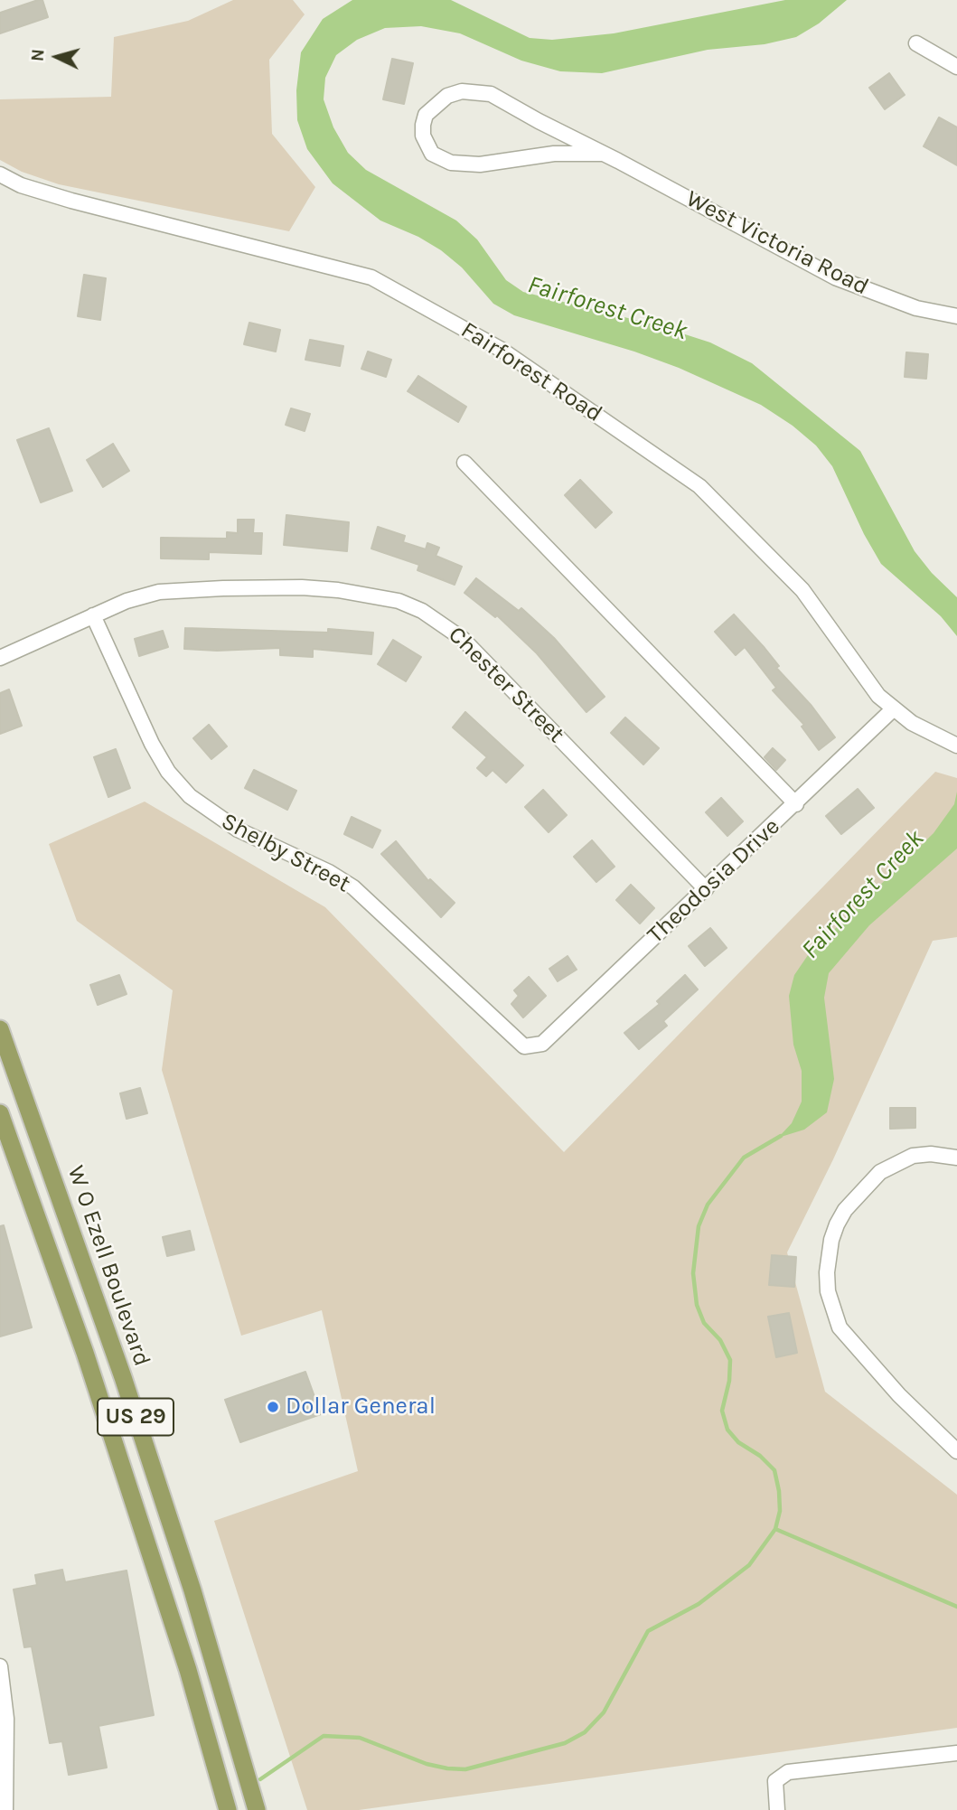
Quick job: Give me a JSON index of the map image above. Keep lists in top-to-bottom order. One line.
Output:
{"streets":{"main road":["W O Ezell Boulevard","US 29"],"street":["West Victoria Road","Fairforest Road","Chester Street","Shelby Street","Theodosia Drive"]},"crossings":[["Fairforest Road","Theodosia Drive"],["Chester Street","Shelby Street"],["Chester Street","Theodosia Drive"],["Shelby Street","Theodosia Drive"]],"water":["Fairforest Creek"],"places":["Dollar General"],"north":"left"}
